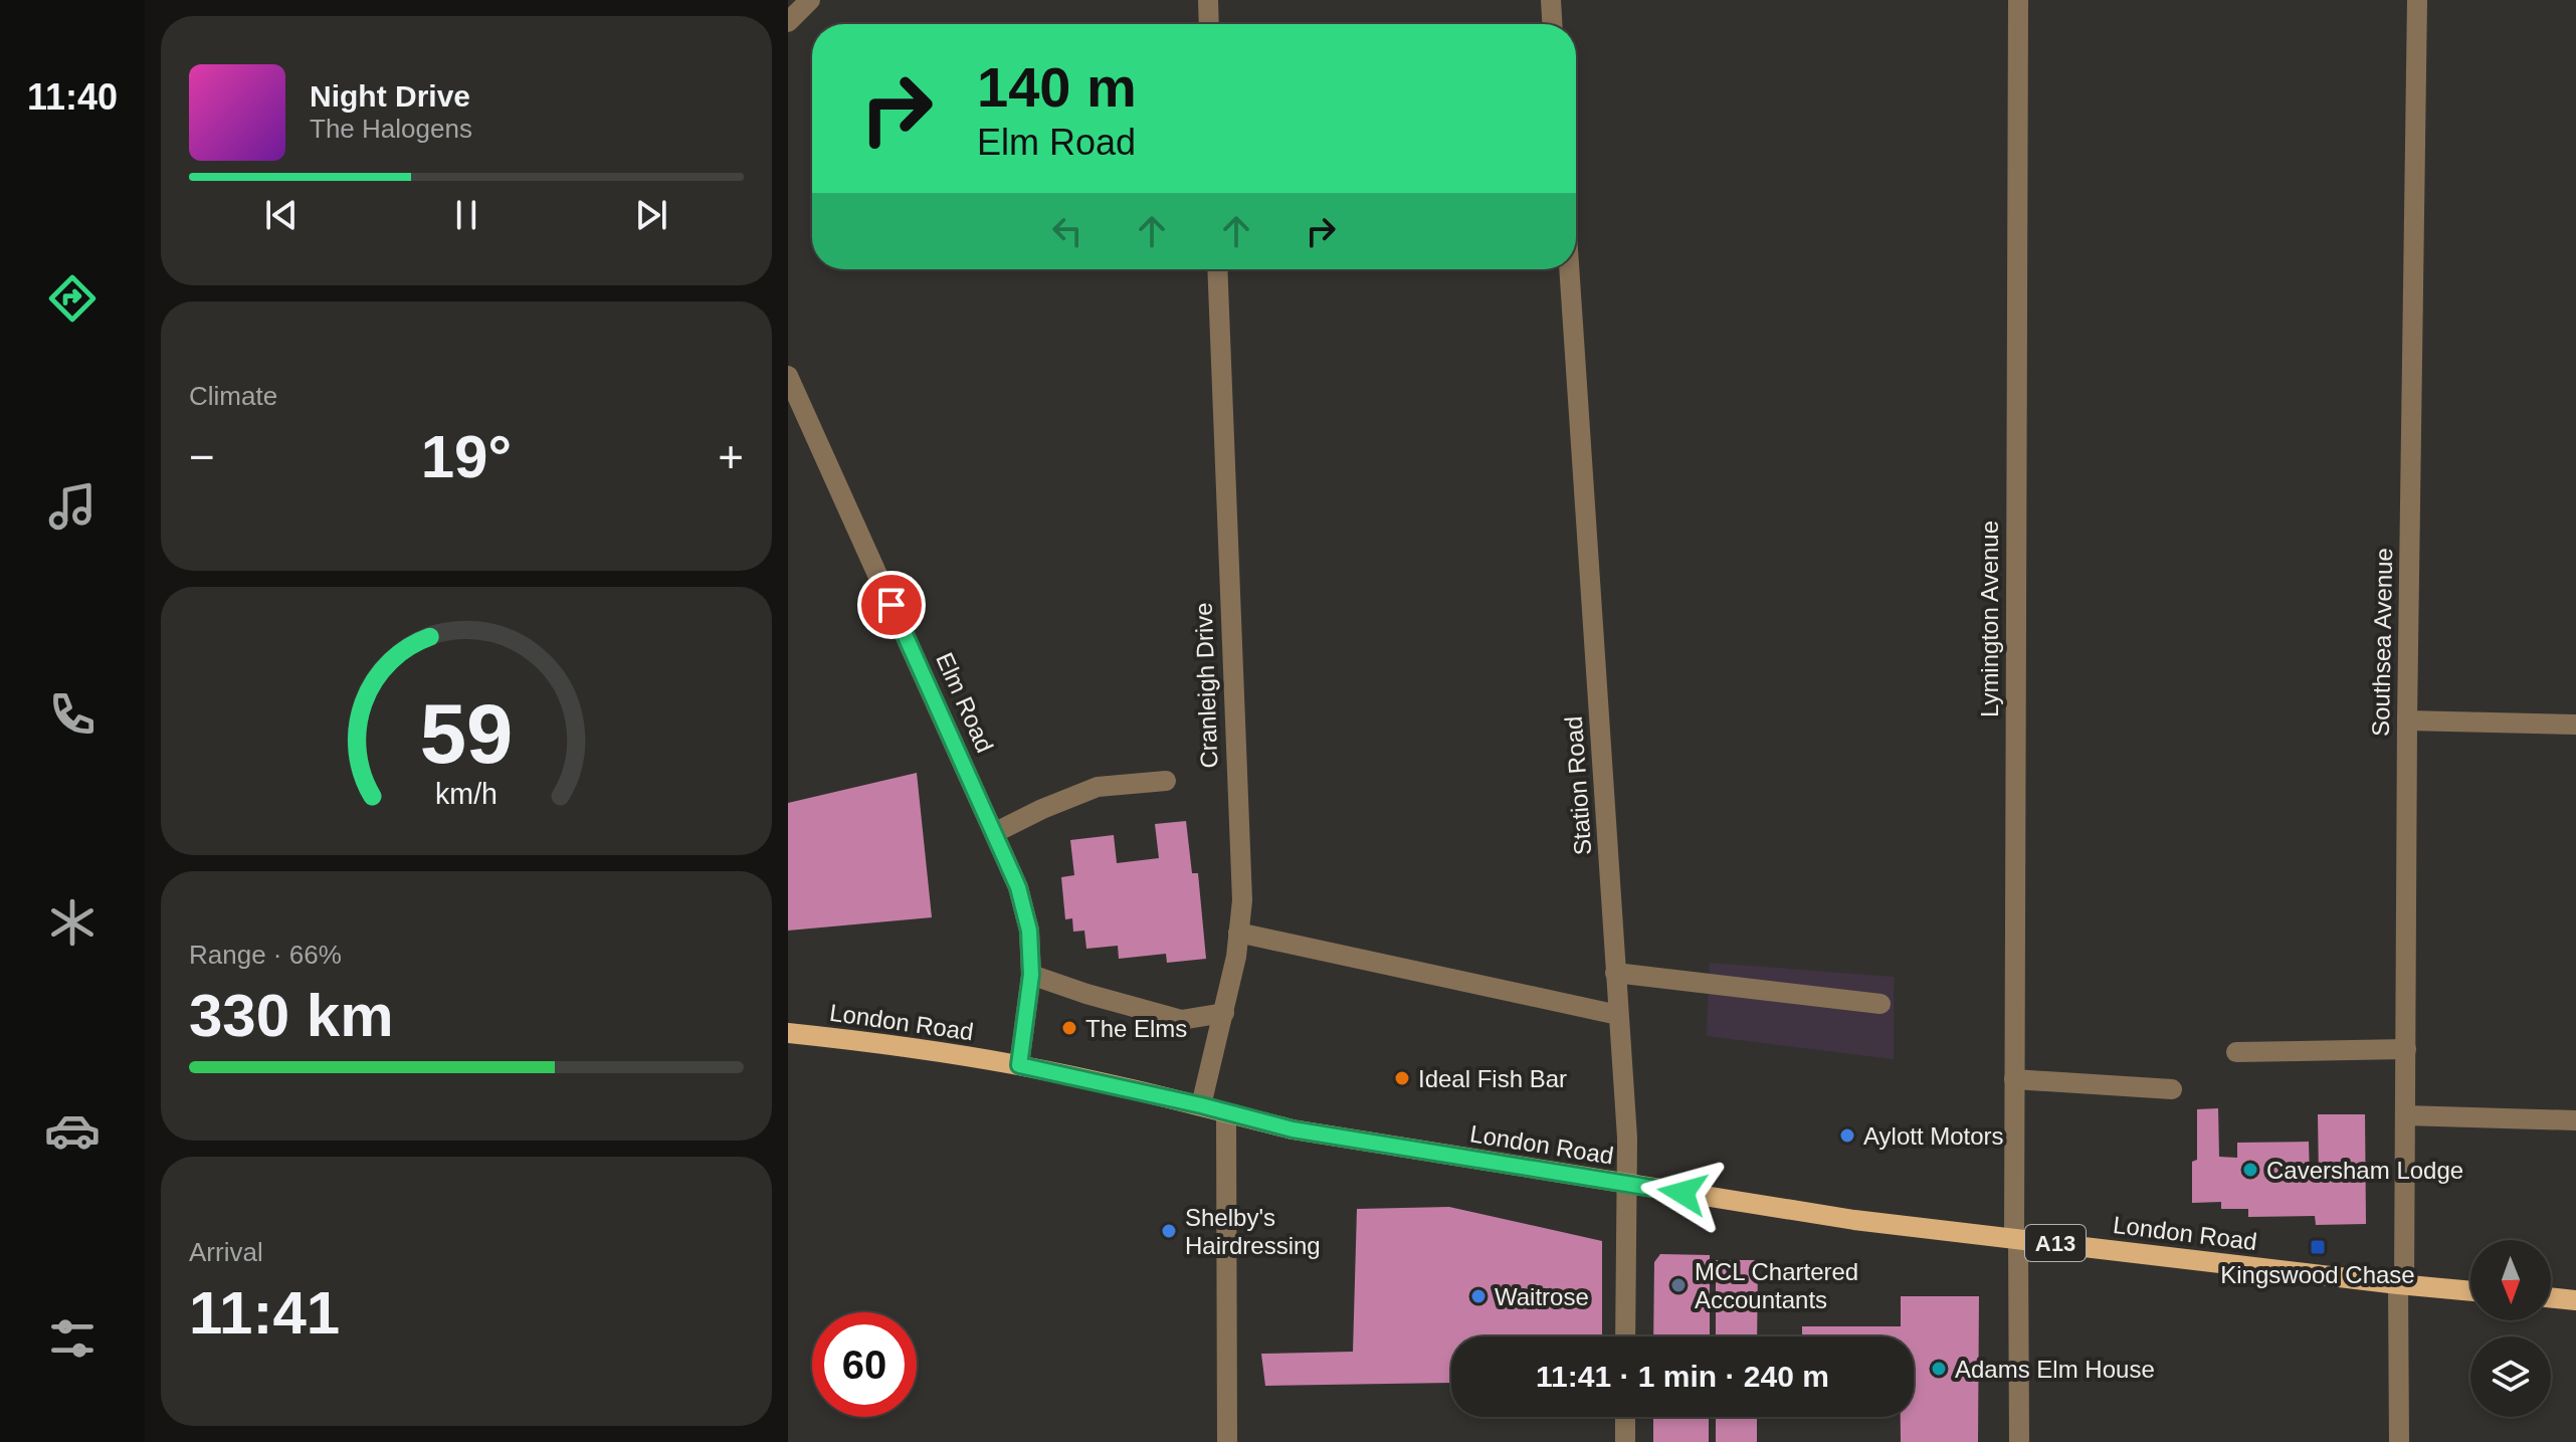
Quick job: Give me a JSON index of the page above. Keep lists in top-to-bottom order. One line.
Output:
{"streets":{"main road":["London Road","A13"],"street":["Lymington Avenue","Southsea Avenue","Cranleigh Drive","Elm Road","Station Road"]},"crossings":[["Lymington Avenue","London Road"],["Southsea Avenue","London Road"],["Cranleigh Drive","London Road"],["Elm Road","London Road"],["Station Road","London Road"]],"places":{"other":["The Elms","Ideal Fish Bar","Aylott Motors","Caversham Lodge","Shelby's Hairdressing","MCL Chartered Accountants","Waitrose","Adams Elm House"],"transit":["Kingswood Chase"]},"north":"bottom","page":{"tabs":"11:40","turn":["140 m","Elm Road"],"song":["Night Drive","The Halogens"],"tile":["Climate",["Range · 66%","330 km"],["Arrival","11:41"]],"heat":["−","19°","+"],"limit":"60","trip":"11:41 · 1 min · 240 m","gauge":["59","km/h"]}}
